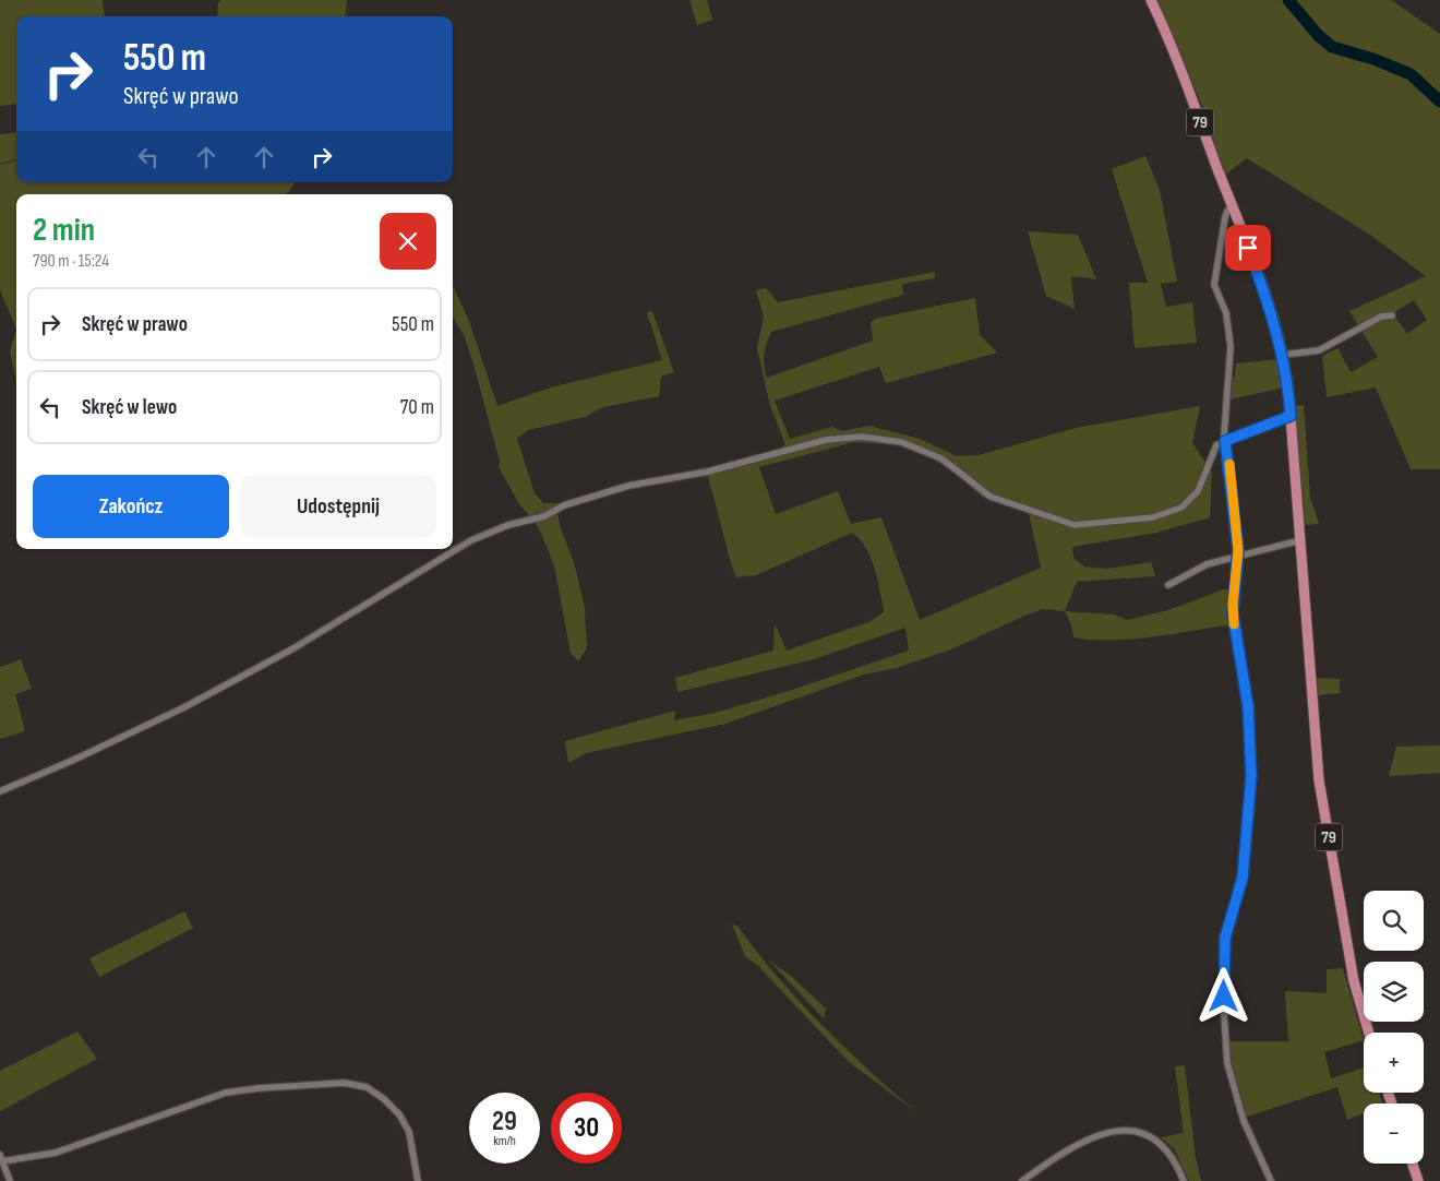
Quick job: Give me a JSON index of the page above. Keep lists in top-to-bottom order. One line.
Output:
{"streets":{"main road":["79"]},"page":{"turn":["550 m","Skręć w prawo"],"heading":["2 min","790 m · 15:24"],"list":[{"name":"Skręć w prawo","value":"550 m"},{"name":"Skręć w lewo","value":"70 m"}],"buttons":["Zakończ","Udostępnij"],"map_buttons":["+","−"],"speed":"29 km/h","limit":"30"}}
